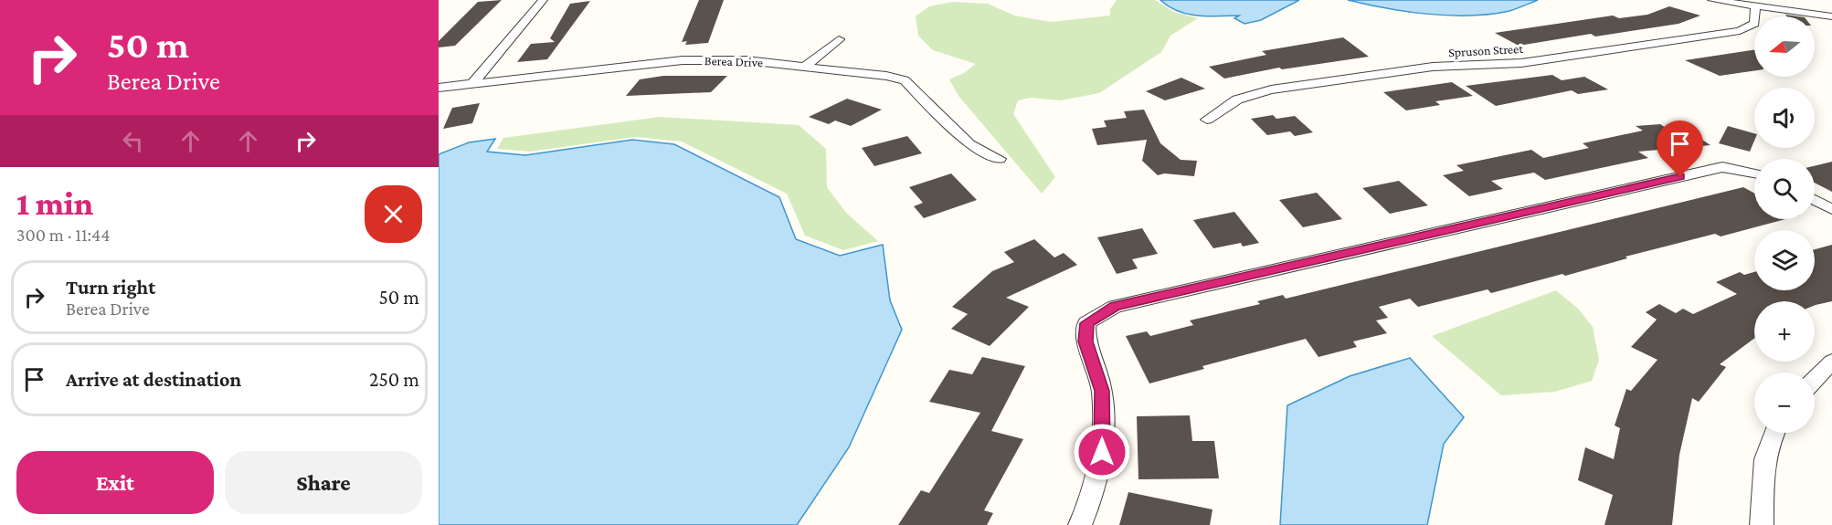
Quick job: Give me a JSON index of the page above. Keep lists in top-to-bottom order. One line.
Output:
{"streets":{"street":["Spruson Street","Berea Drive"]},"north":"left","page":{"turn":["50 m","Berea Drive"],"map_buttons":["+","−"],"heading":["1 min","300 m · 11:44"],"list":[{"name":"Turn right","note":"Berea Drive","value":"50 m"},{"name":"Arrive at destination","value":"250 m"}],"buttons":["Exit","Share"]}}
